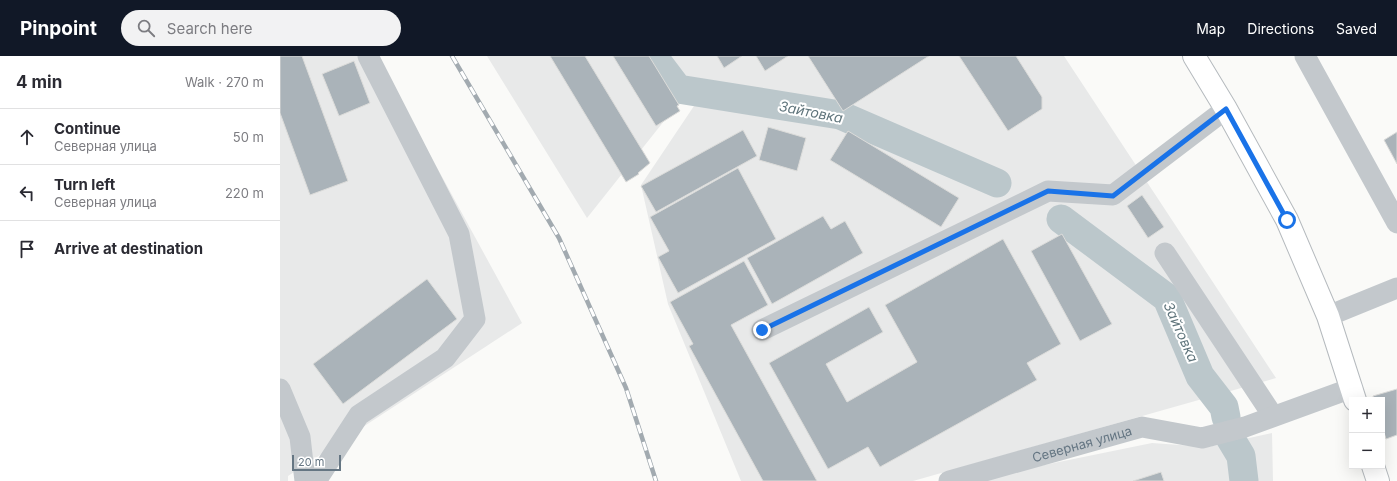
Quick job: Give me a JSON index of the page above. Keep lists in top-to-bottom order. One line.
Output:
{"streets":{"main road":["Северная улица"]},"water":["Зайтовка"],"scale_bar":"20 m","page":{"header":"Pinpoint","search":"Search here","nav":["Map","Directions","Saved"],"heading":["4 min","Walk · 270 m"],"list":[["Continue","Северная улица","50 m"],["Turn left","Северная улица","220 m"],"Arrive at destination"],"map_buttons":["+","−"],"scale":"20 m"}}
